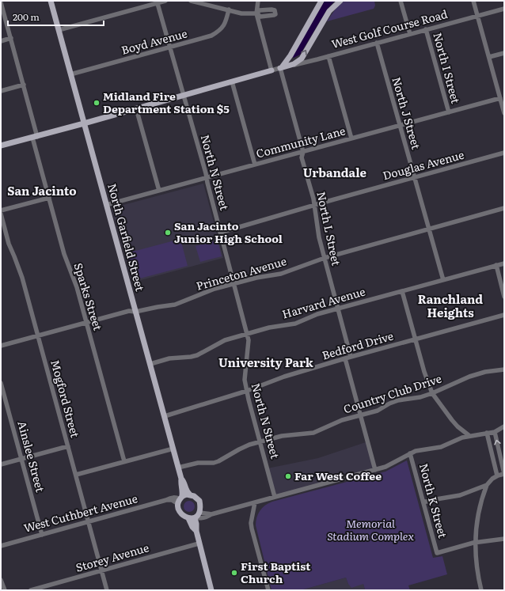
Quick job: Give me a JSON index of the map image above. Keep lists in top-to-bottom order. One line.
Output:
{"streets":{"main road":["North Garfield Street"],"street":["West Golf Course Road","Boyd Avenue","North I Street","North J Street","Community Lane","Douglas Avenue","North N Street","North L Street","Princeton Avenue","Sparks Street","Harvard Avenue","Bedford Drive","Country Club Drive","Mogford Street","Ainslee Street","North K Street","West Cuthbert Avenue","Storey Avenue"]},"crossings":[["West Golf Course Road","North I Street"],["West Golf Course Road","North J Street"],["West Golf Course Road","North L Street"],["Boyd Avenue","North N Street"],["Boyd Avenue","North Garfield Street"],["North I Street","Community Lane"],["North J Street","Community Lane"],["North J Street","Douglas Avenue"],["North J Street","Princeton Avenue"],["North J Street","Harvard Avenue"],["Community Lane","North N Street"],["Community Lane","North L Street"],["Community Lane","North Garfield Street"],["Douglas Avenue","North N Street"],["Douglas Avenue","North L Street"],["North N Street","Princeton Avenue"],["North N Street","Harvard Avenue"],["North N Street","Bedford Drive"],["North N Street","Country Club Drive"],["North L Street","Princeton Avenue"],["North L Street","Harvard Avenue"],["North L Street","Bedford Drive"],["North Garfield Street","Princeton Avenue"],["North Garfield Street","Harvard Avenue"],["North Garfield Street","Bedford Drive"],["North Garfield Street","Country Club Drive"],["Princeton Avenue","Sparks Street"],["Princeton Avenue","Mogford Street"],["Mogford Street","West Cuthbert Avenue"],["Mogford Street","Storey Avenue"],["Ainslee Street","West Cuthbert Avenue"]],"districts":["Urbandale","San Jacinto","Ranchland Heights","University Park"],"parks":["Memorial Stadium Complex"],"places":["Midland Fire Department Station $5","San Jacinto Junior High School","Far West Coffee","First Baptist Church"],"scale_bar":"200 m"}
